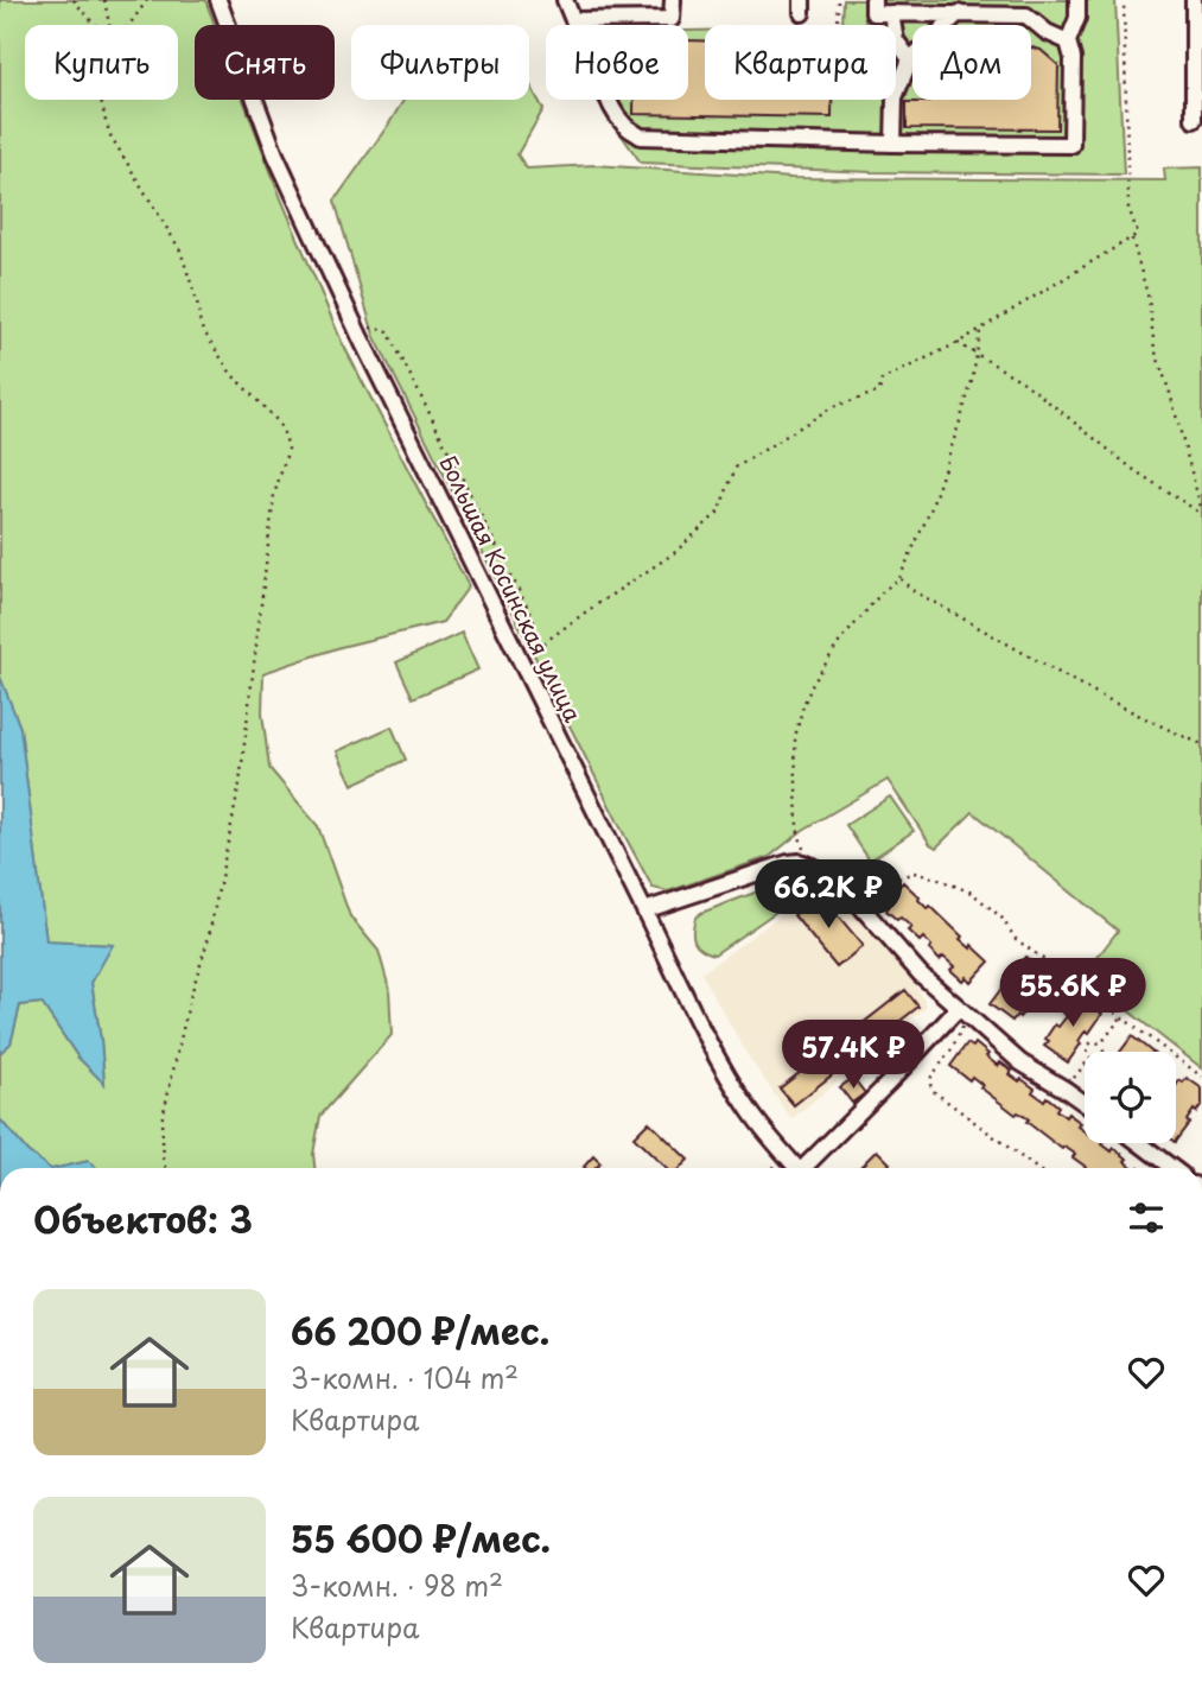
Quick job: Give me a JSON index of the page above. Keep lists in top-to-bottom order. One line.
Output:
{"streets":{"street":["Большая Косинская улица"]},"page":{"chip":["Купить","Снять","Фильтры","Новое","Квартира","Дом"],"price":["66.2K ₽","55.6K ₽","57.4K ₽"],"heading":"Объектов: 3","list":[{"name":"66 200 ₽/мес.","note":"3-комн. · 104 m² · Квартира"},{"name":"55 600 ₽/мес.","note":"3-комн. · 98 m² · Квартира"}]}}
